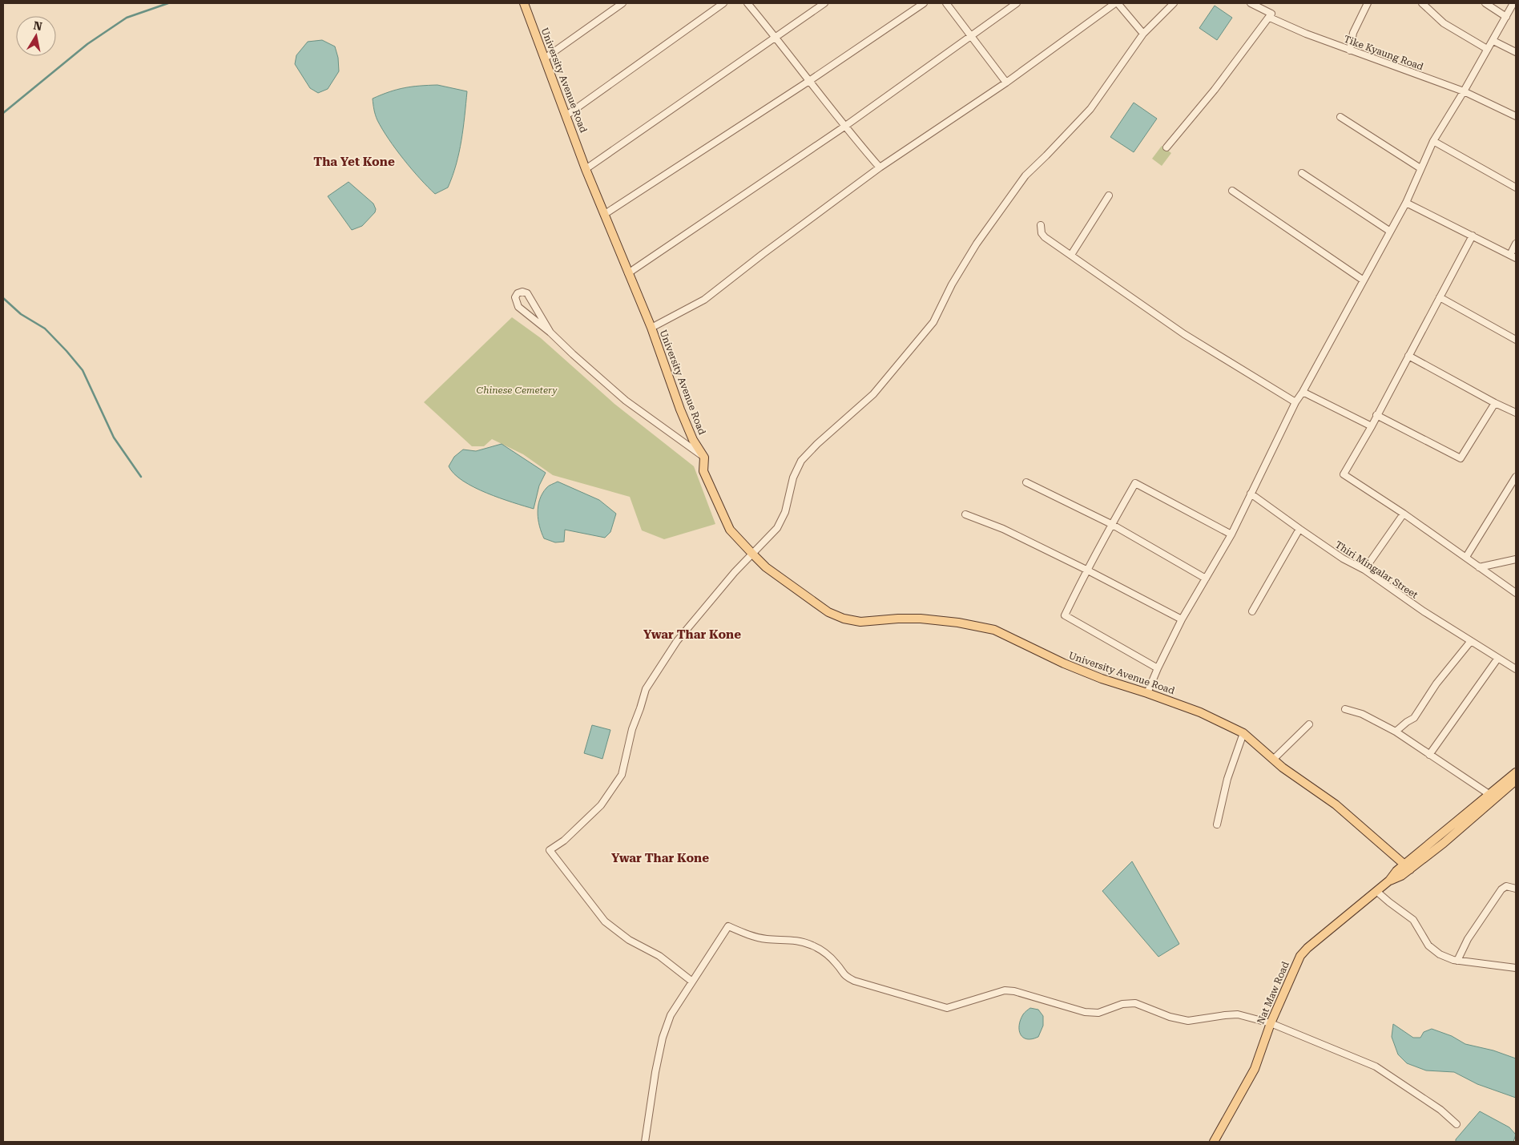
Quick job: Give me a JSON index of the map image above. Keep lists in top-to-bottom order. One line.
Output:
{"streets":{"main road":["University Avenue Road","Nat Maw Road"],"street":["Tike Kyaung Road","Thiri Mingalar Street"]},"crossings":[["University Avenue Road","Nat Maw Road"]],"districts":["Tha Yet Kone","Ywar Thar Kone","Ywar Thar Kone"],"parks":["Chinese Cemetery"],"north":"top"}
